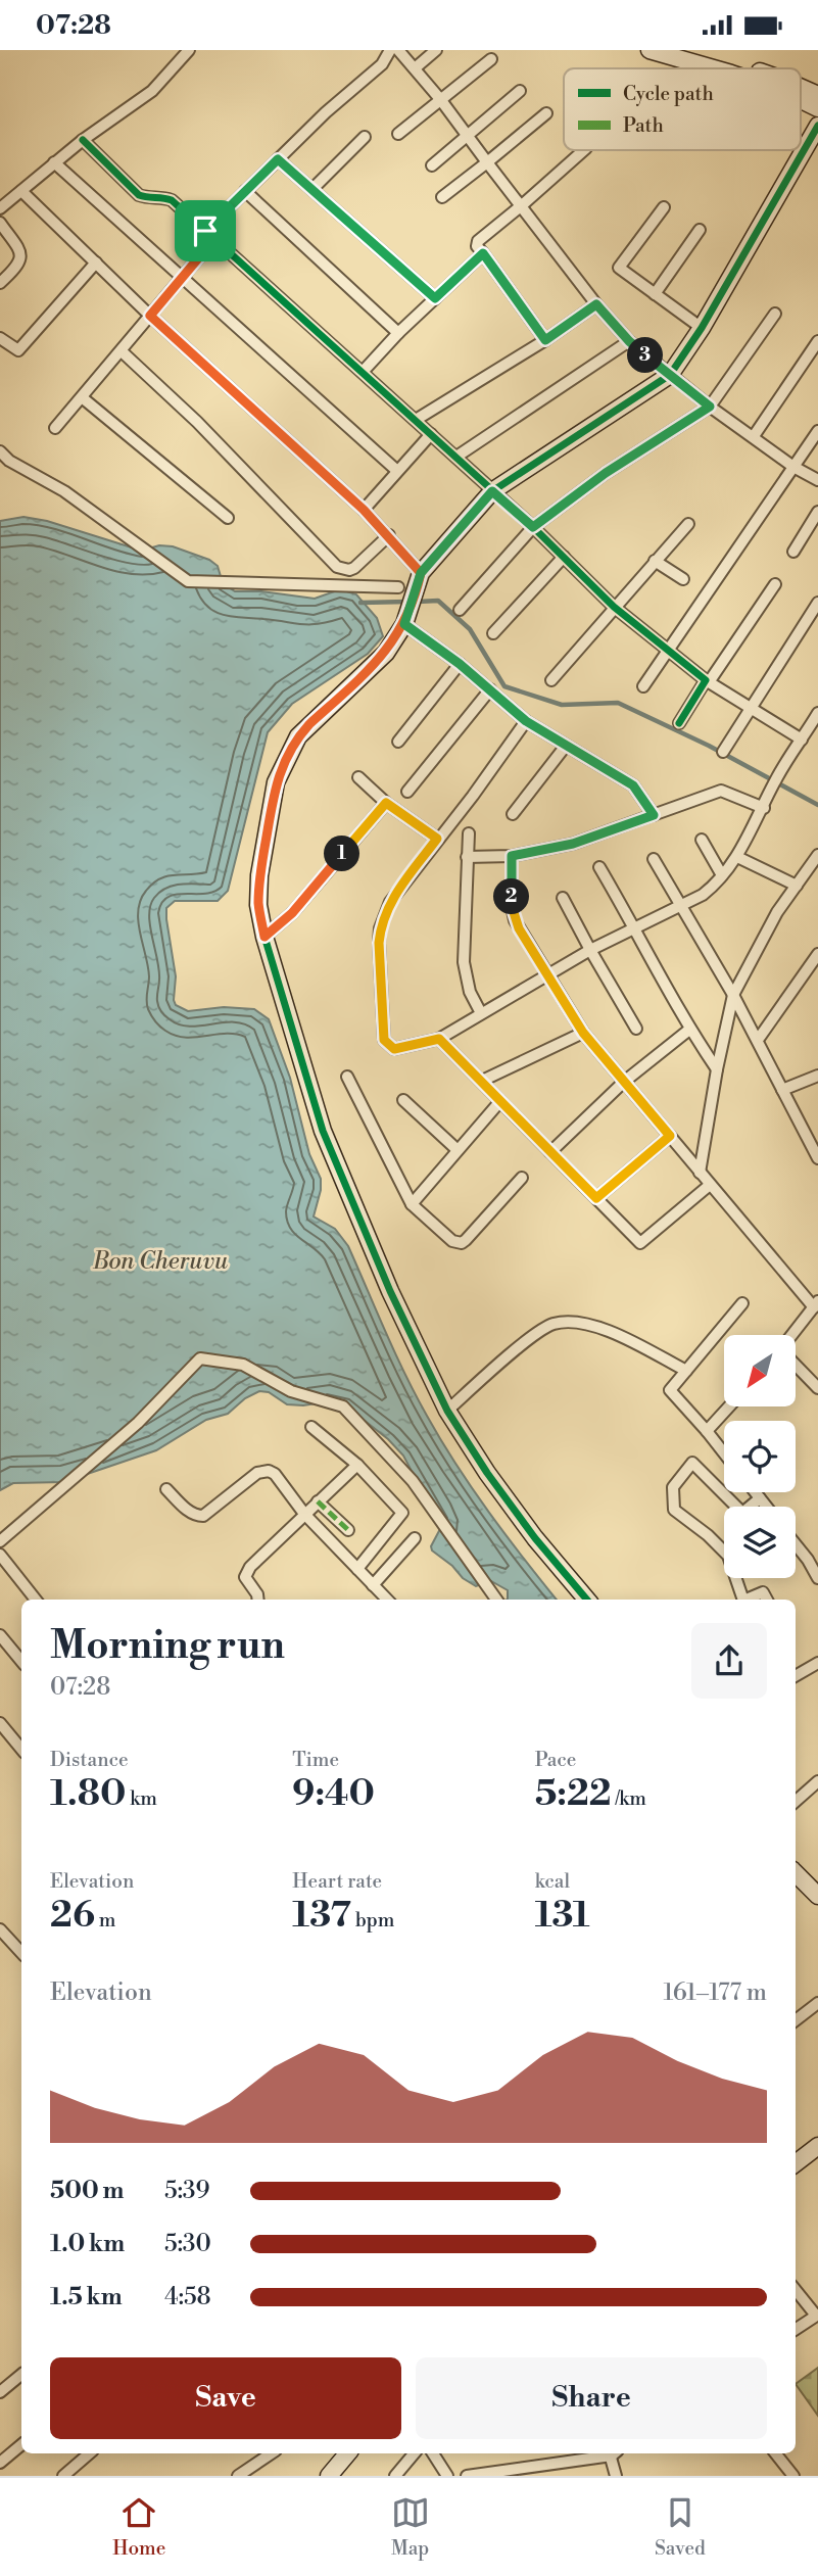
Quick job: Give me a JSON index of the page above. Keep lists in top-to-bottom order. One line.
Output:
{"water":["Bon Cheruvu"],"legend":["Cycle path","Path"],"north":"bottom left","page":{"status":"07:28","pins":["3","1","2"],"heading":["Morning run","07:28"],"stats":[["Distance","1.80 km"],["Time","9:40"],["Pace","5:22 /km"],["Elevation","26 m"],["Heart rate","137 bpm"],["kcal","131"]],"chart":["Elevation","161–177 m"],"list":[{"name":"500 m","note":"5:39"},{"name":"1.0 km","note":"5:30"},{"name":"1.5 km","note":"4:58"}],"buttons":["Save","Share"],"tabs":["Home","Map","Saved"]}}
